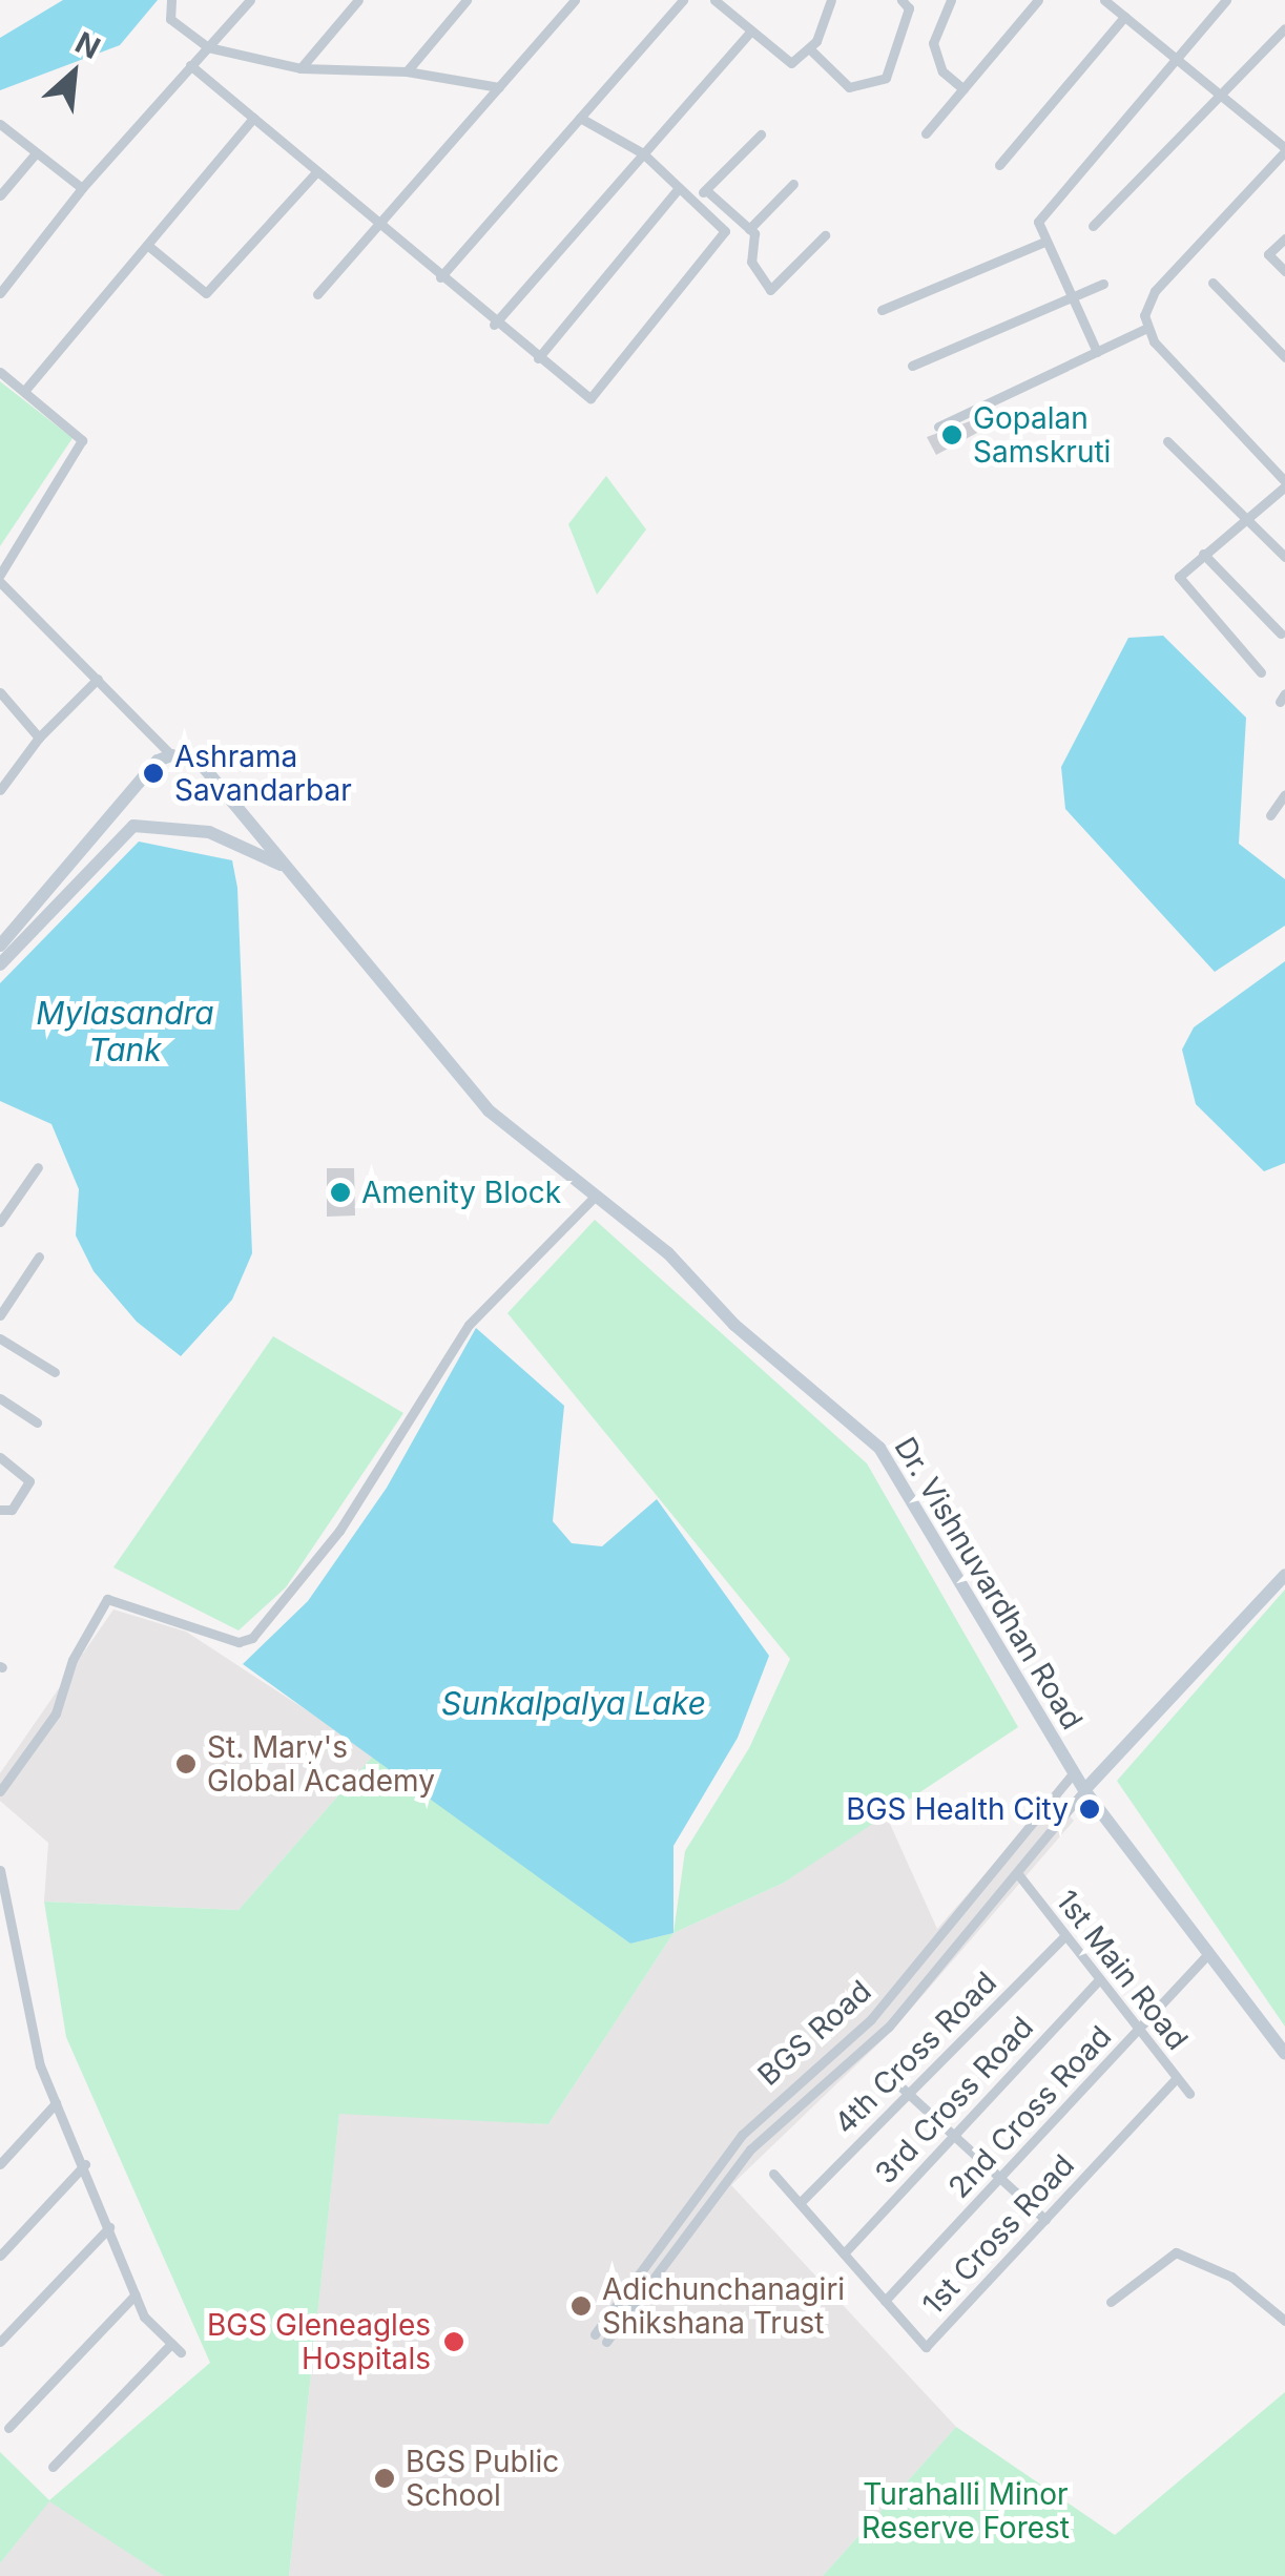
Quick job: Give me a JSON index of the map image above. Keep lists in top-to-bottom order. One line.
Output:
{"streets":{"main road":["Dr. Vishnuvardhan Road"],"street":["1st Main Road","BGS Road","4th Cross Road","3rd Cross Road","2nd Cross Road","1st Cross Road"]},"crossings":[["Dr. Vishnuvardhan Road","BGS Road"],["Dr. Vishnuvardhan Road","2nd Cross Road"],["1st Main Road","BGS Road"],["1st Main Road","4th Cross Road"],["1st Main Road","3rd Cross Road"],["1st Main Road","2nd Cross Road"],["1st Main Road","1st Cross Road"],["4th Cross Road","1st Cross Road"],["3rd Cross Road","1st Cross Road"],["2nd Cross Road","1st Cross Road"]],"water":["Mylasandra Tank","Sunkalpalya Lake"],"parks":["Turahalli Minor Reserve Forest"],"places":["Gopalan Samskruti","Ashrama Savandarbar","Amenity Block","St. Mary's Global Academy","BGS Health City","Adichunchanagiri Shikshana Trust","BGS Gleneagles Hospitals","BGS Public School"],"north":"top right"}
